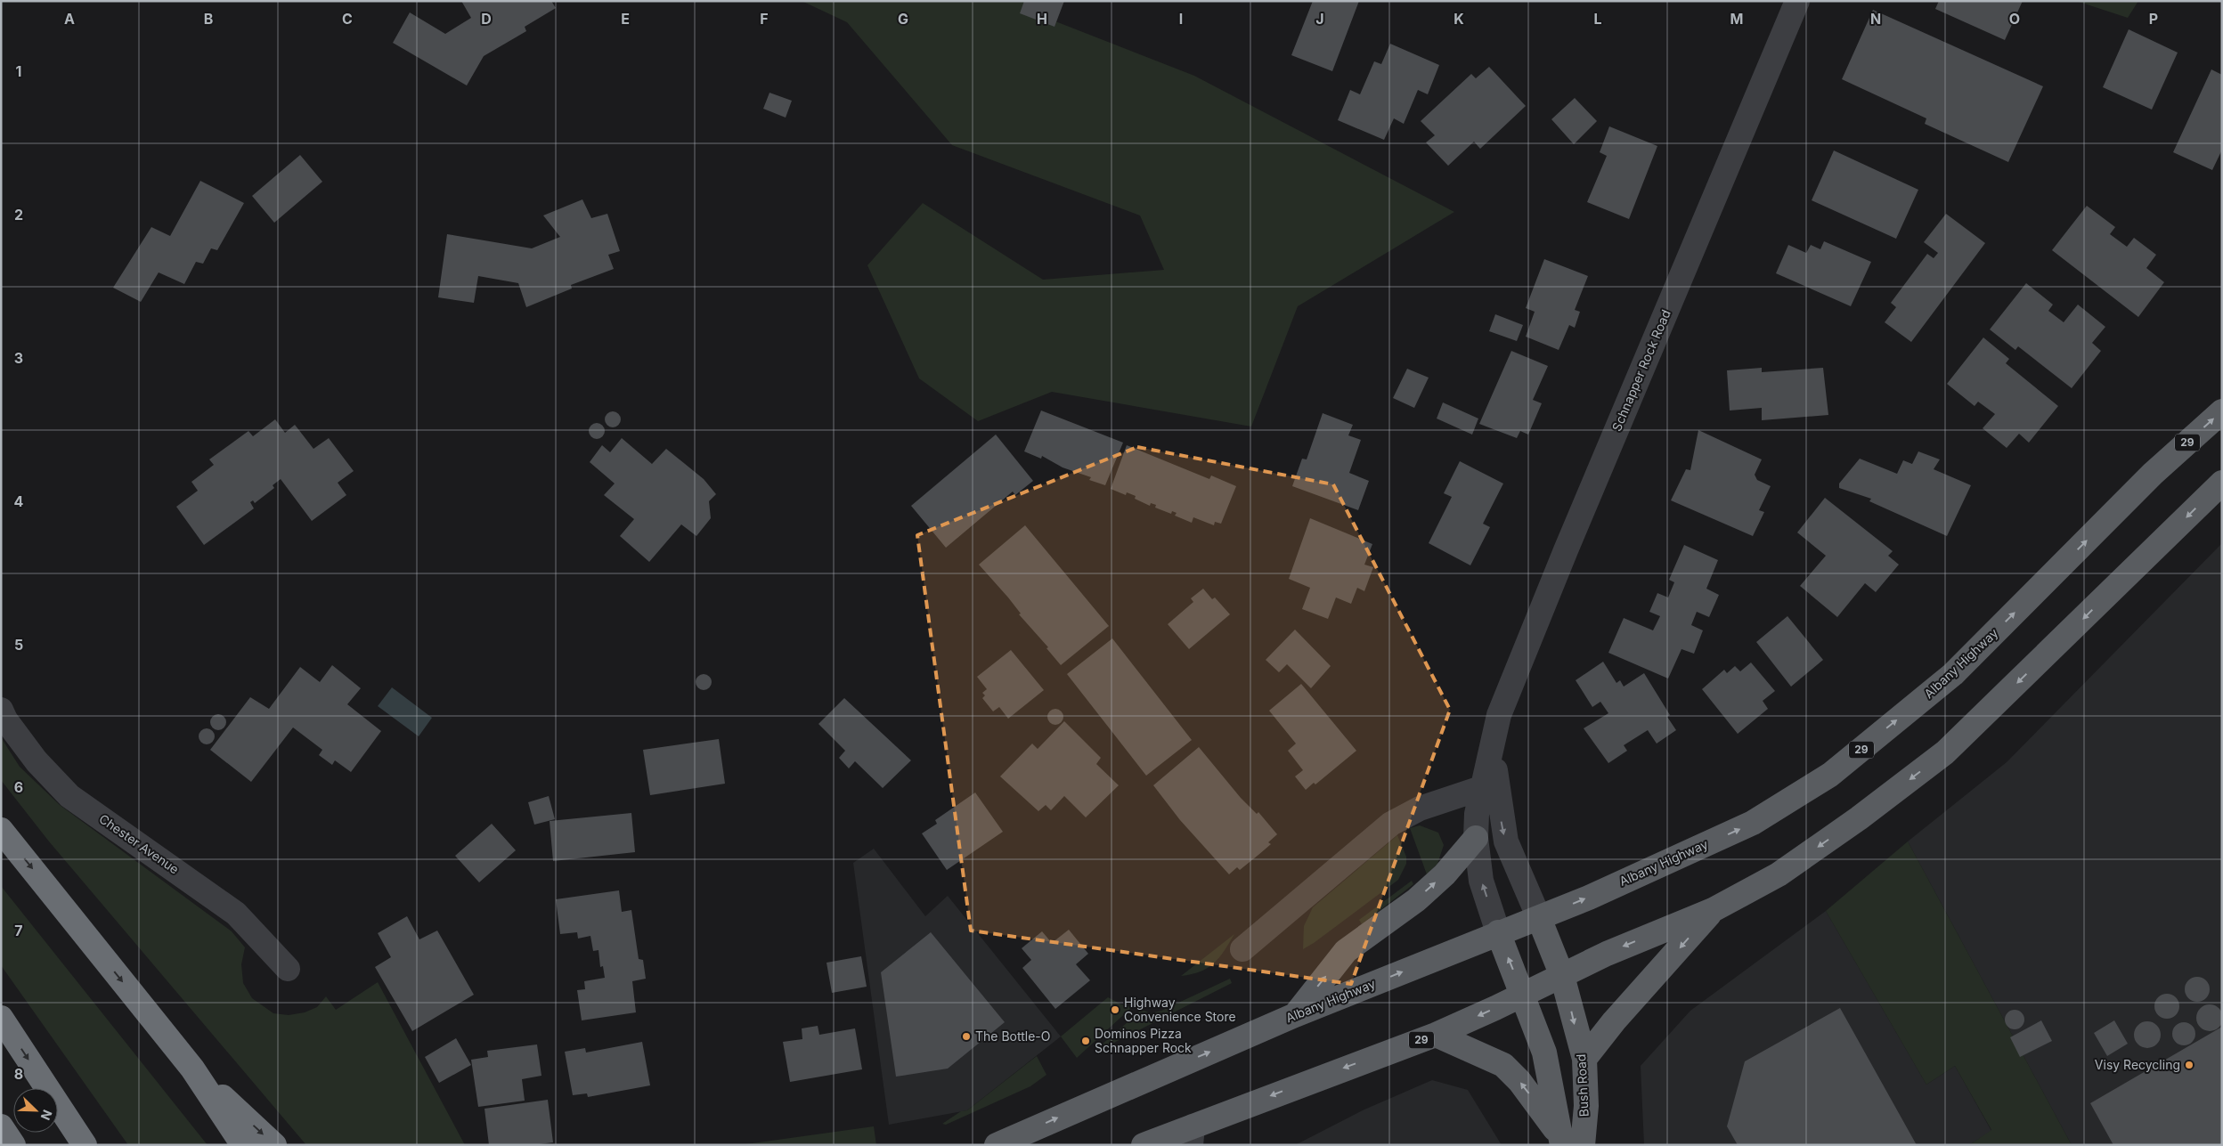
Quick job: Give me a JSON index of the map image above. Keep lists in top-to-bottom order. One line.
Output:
{"streets":{"main road":["29","Albany Highway","Bush Road"],"street":["Schnapper Rock Road","Chester Avenue"]},"crossings":[["Schnapper Rock Road","Albany Highway"],["Schnapper Rock Road","Bush Road"],["29","Bush Road"],["Albany Highway","Bush Road"]],"places":["Highway Convenience Store","The Bottle-O","Dominos Pizza Schnapper Rock","Visy Recycling"],"north":"bottom right","grid":{"columns":["A","B","C","D","E","F","G","H","I","J","K","L","M","N","O","P"],"rows":["1","2","3","4","5","6","7","8"]}}
